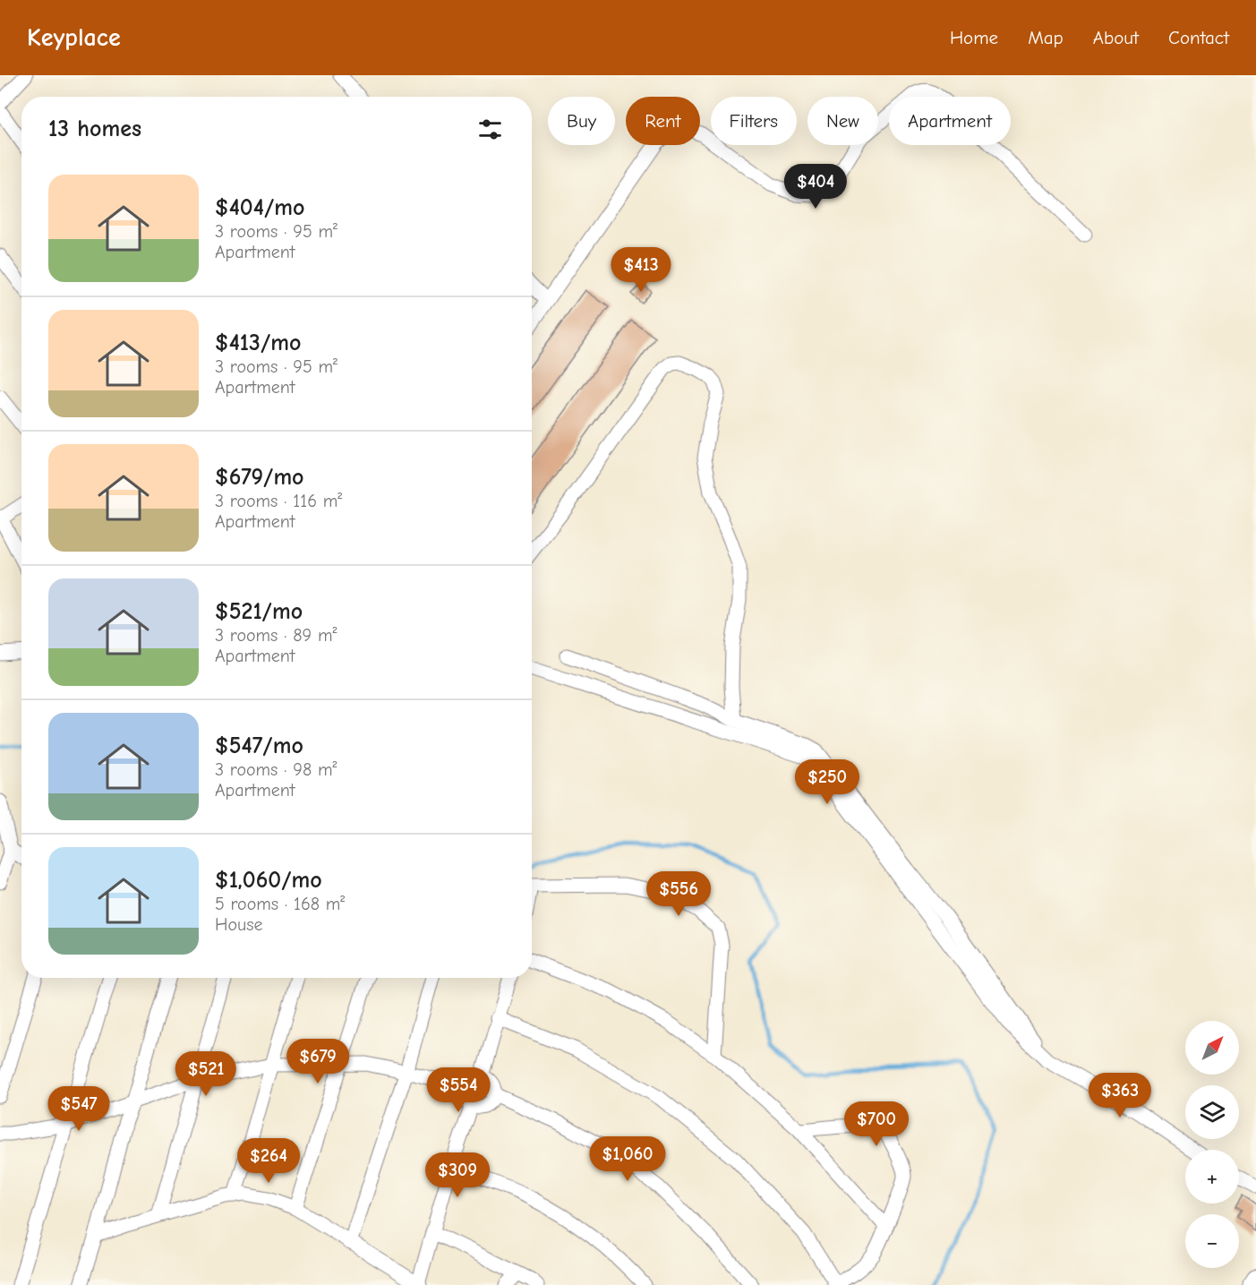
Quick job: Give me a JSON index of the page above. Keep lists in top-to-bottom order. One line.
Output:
{"north":"top right","page":{"header":"Keyplace","nav":["Home","Map","About","Contact"],"chip":["Buy","Rent","Filters","New","Apartment"],"heading":"13 homes","list":[{"name":"$404/mo","note":"3 rooms · 95 m² · Apartment"},{"name":"$413/mo","note":"3 rooms · 95 m² · Apartment"},{"name":"$679/mo","note":"3 rooms · 116 m² · Apartment"},{"name":"$521/mo","note":"3 rooms · 89 m² · Apartment"},{"name":"$547/mo","note":"3 rooms · 98 m² · Apartment"},{"name":"$1,060/mo","note":"5 rooms · 168 m² · House"}],"price":["$404","$413","$250","$556","$679","$521","$554","$363","$547","$700","$1,060","$264","$309"],"map_buttons":["+","−"]}}
